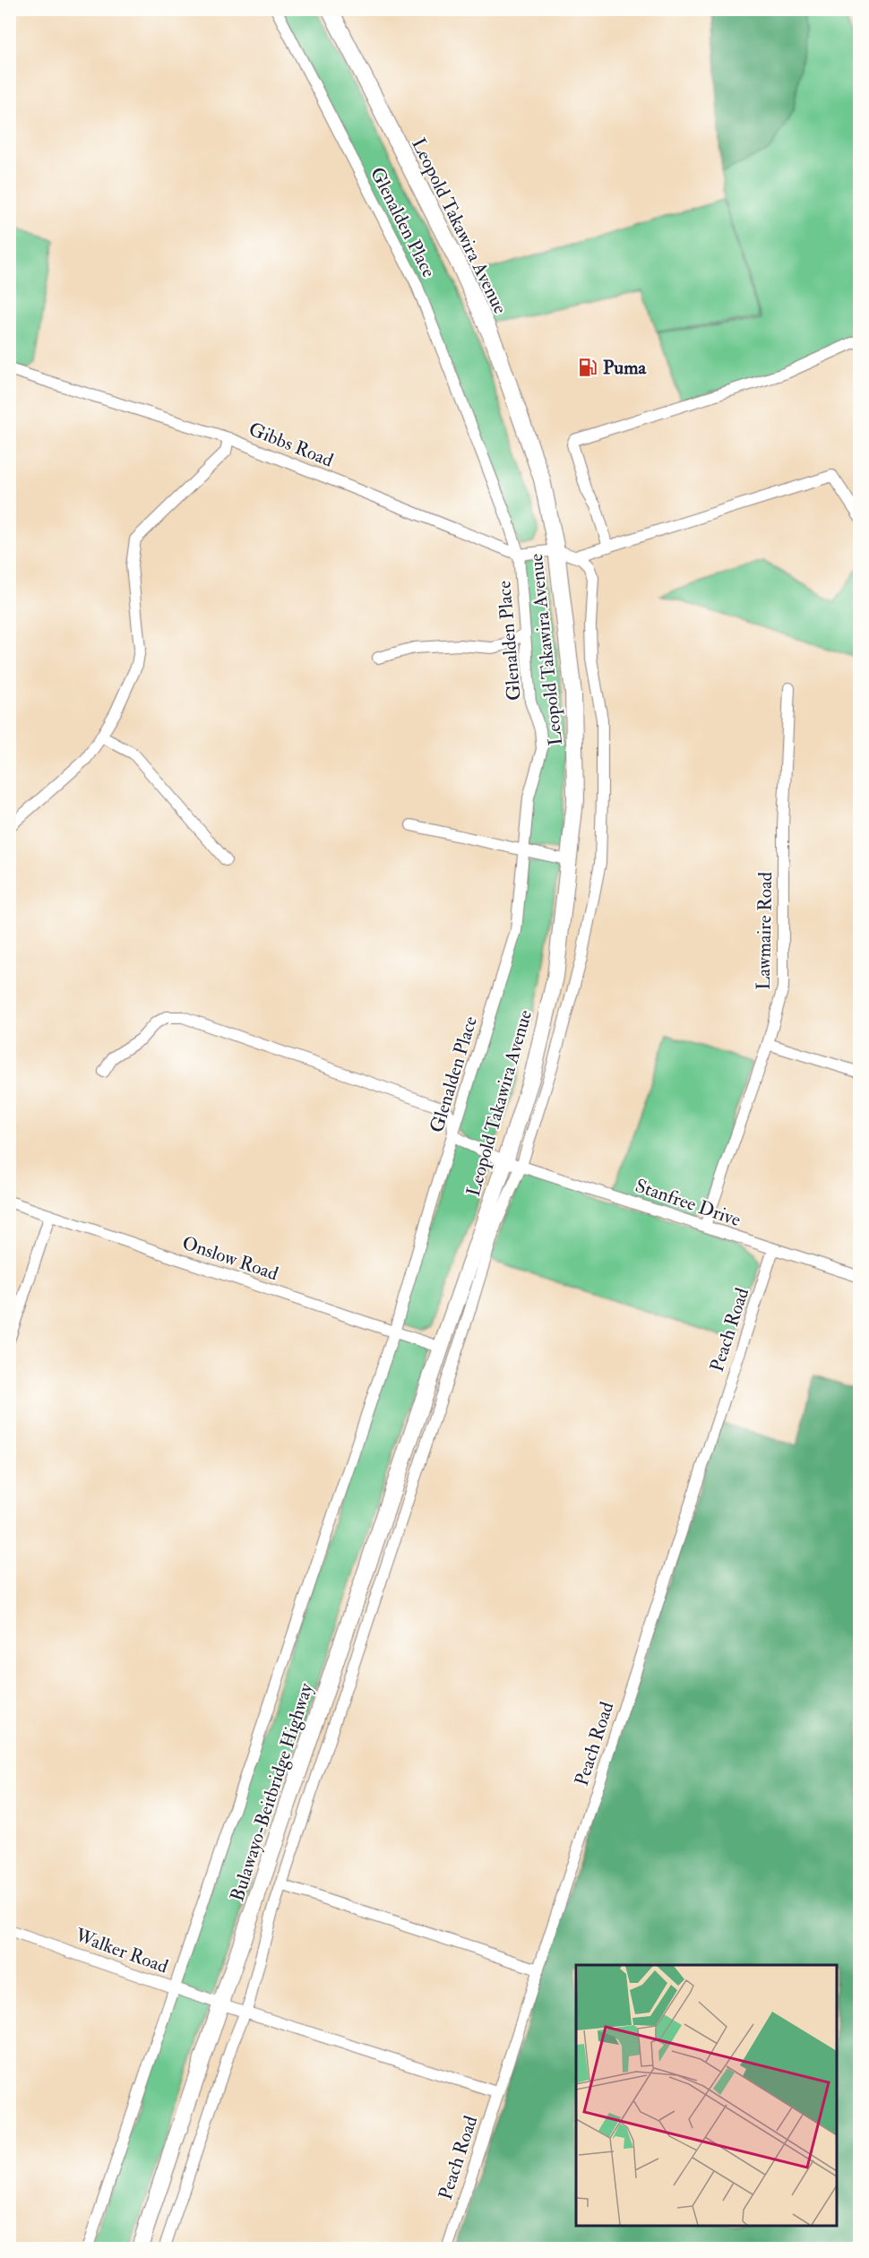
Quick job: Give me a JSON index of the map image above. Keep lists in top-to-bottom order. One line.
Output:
{"streets":{"highway":["Leopold Takawira Avenue","Bulawayo-Beitbridge Highway"],"street":["Glenalden Place","Gibbs Road","Lawmaire Road","Stanfree Drive","Onslow Road","Peach Road","Walker Road"]},"crossings":[["Glenalden Place","Gibbs Road"],["Glenalden Place","Stanfree Drive"],["Glenalden Place","Onslow Road"],["Glenalden Place","Walker Road"],["Leopold Takawira Avenue","Gibbs Road"],["Leopold Takawira Avenue","Stanfree Drive"],["Leopold Takawira Avenue","Onslow Road"],["Leopold Takawira Avenue","Bulawayo-Beitbridge Highway"],["Lawmaire Road","Stanfree Drive"],["Stanfree Drive","Peach Road"],["Onslow Road","Bulawayo-Beitbridge Highway"],["Peach Road","Walker Road"],["Bulawayo-Beitbridge Highway","Walker Road"]],"places":{"fuel station":["Puma"]}}
